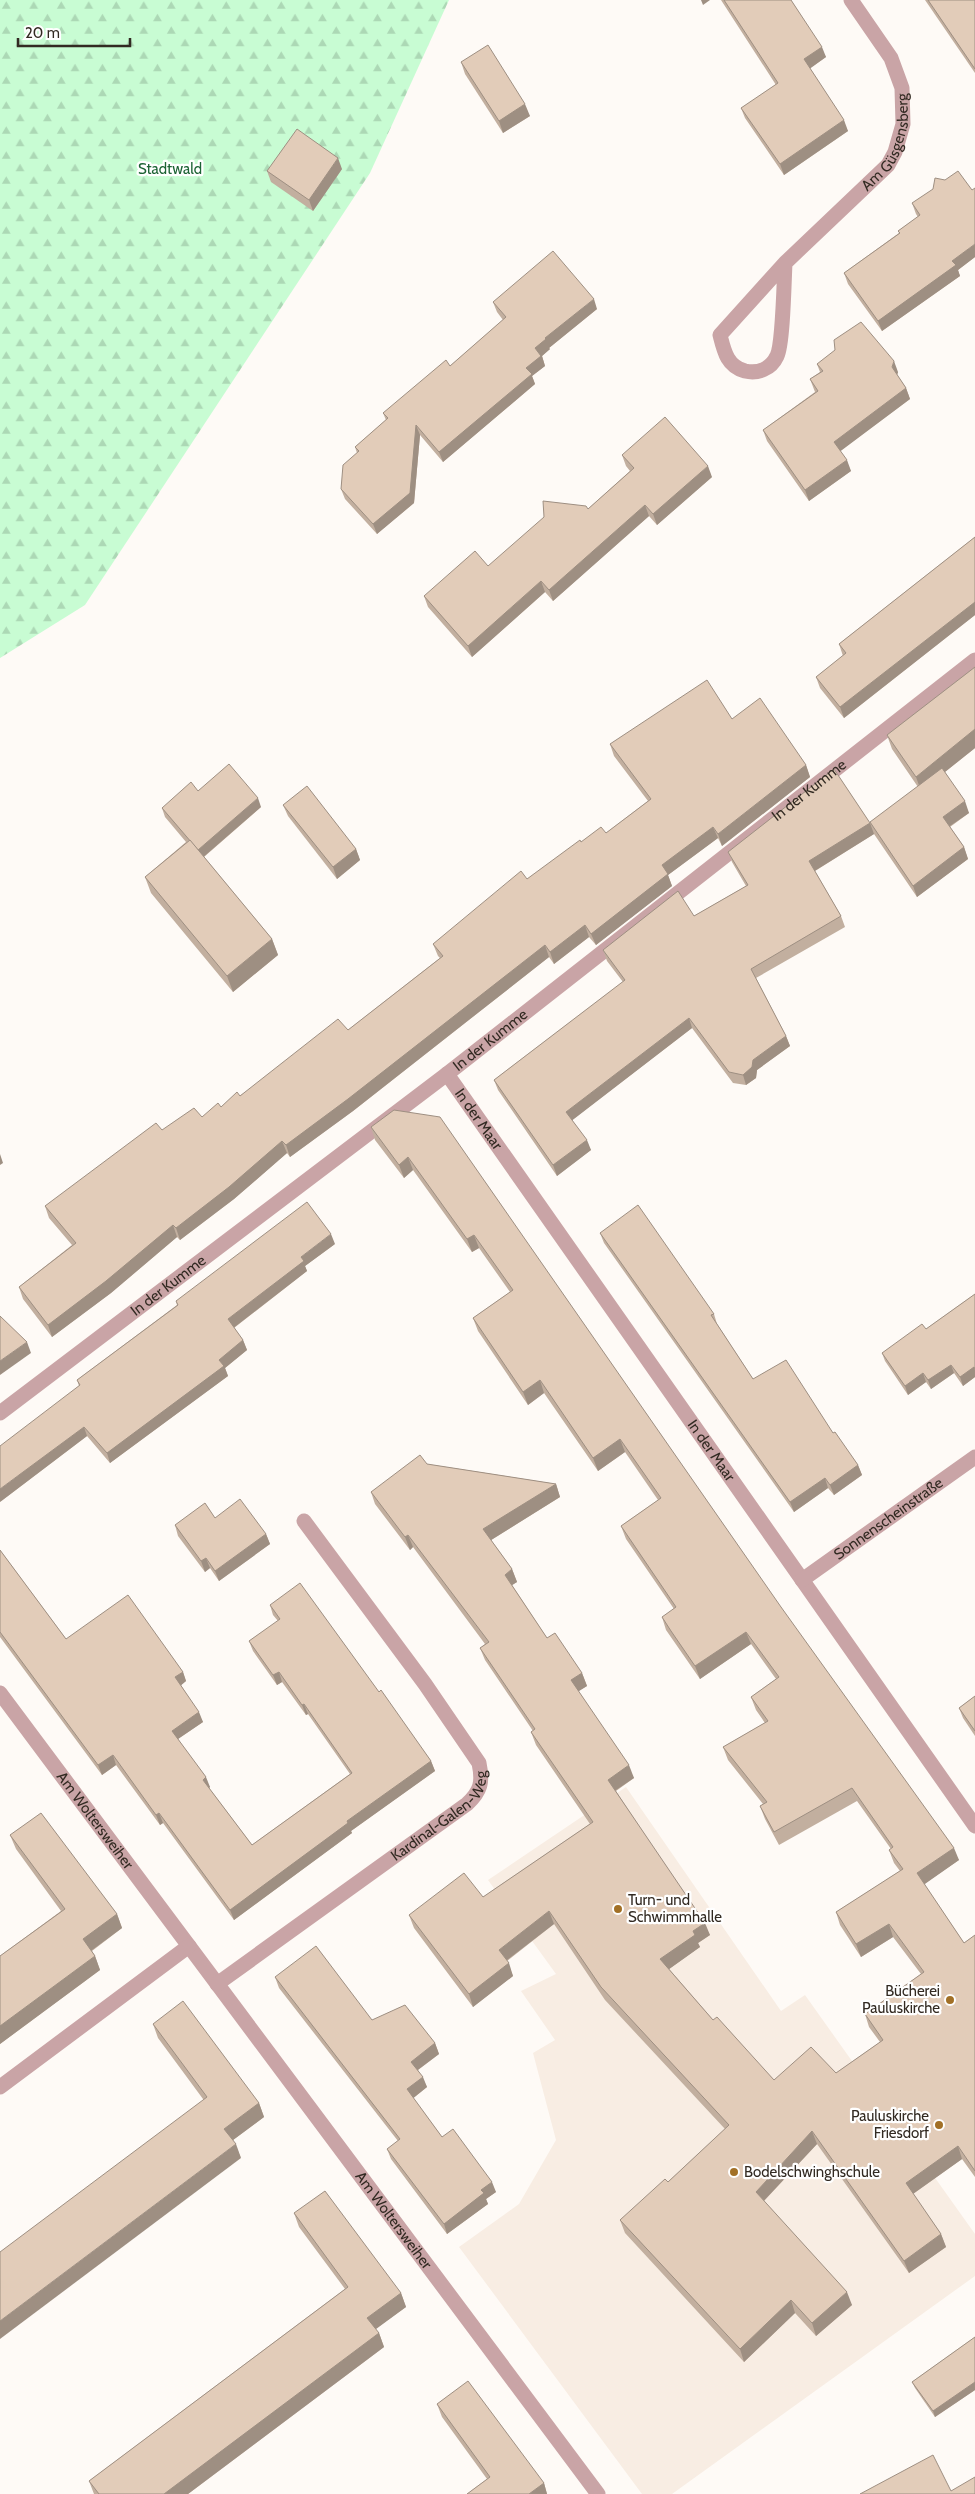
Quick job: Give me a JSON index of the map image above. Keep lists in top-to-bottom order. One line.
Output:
{"streets":{"street":["Am Güsgensberg","In der Kumme","In der Maar","Sonnenscheinstraße","Kardinal-Galen-Weg","Am Woltersweiher"]},"crossings":[["In der Kumme","In der Maar"],["In der Maar","Sonnenscheinstraße"],["Kardinal-Galen-Weg","Am Woltersweiher"]],"parks":["Stadtwald"],"places":["Turn- und Schwimmhalle","Bücherei Pauluskirche","Pauluskirche Friesdorf","Bodelschwinghschule"],"scale_bar":"20 m"}
